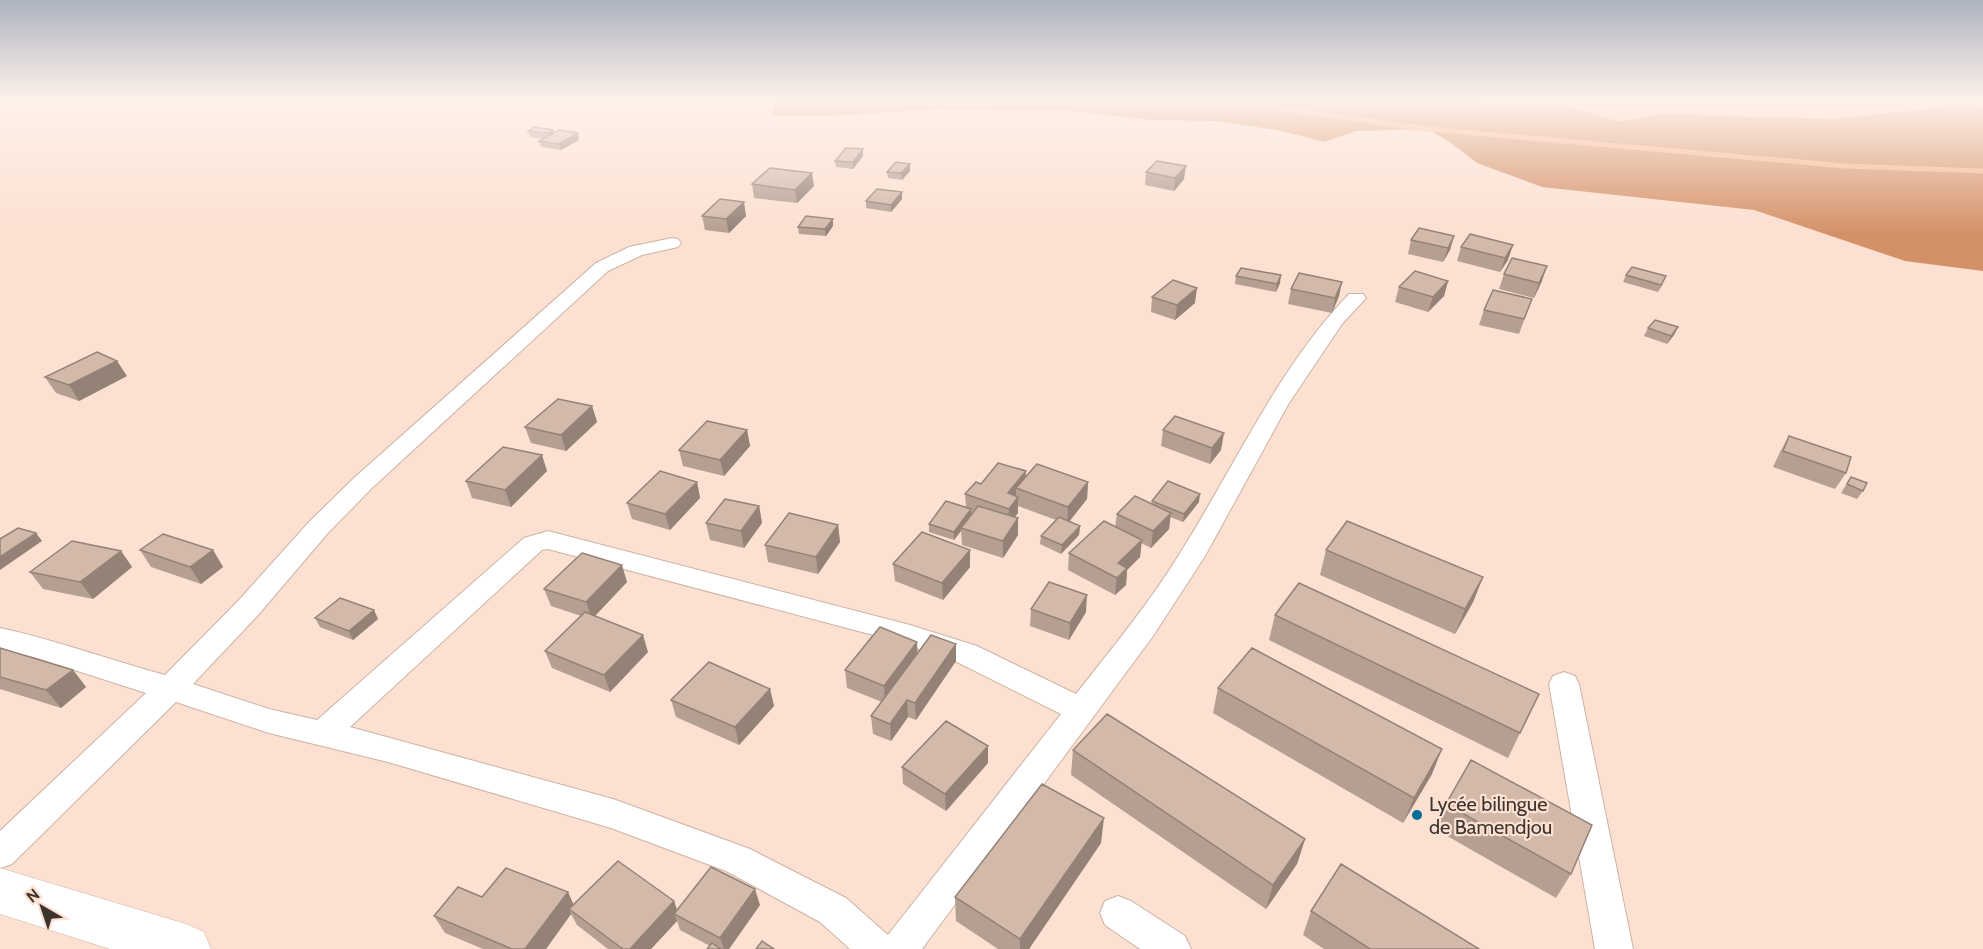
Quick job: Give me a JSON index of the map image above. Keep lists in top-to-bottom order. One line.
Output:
{"places":["Lycée bilingue de Bamendjou"],"north":"top left"}
